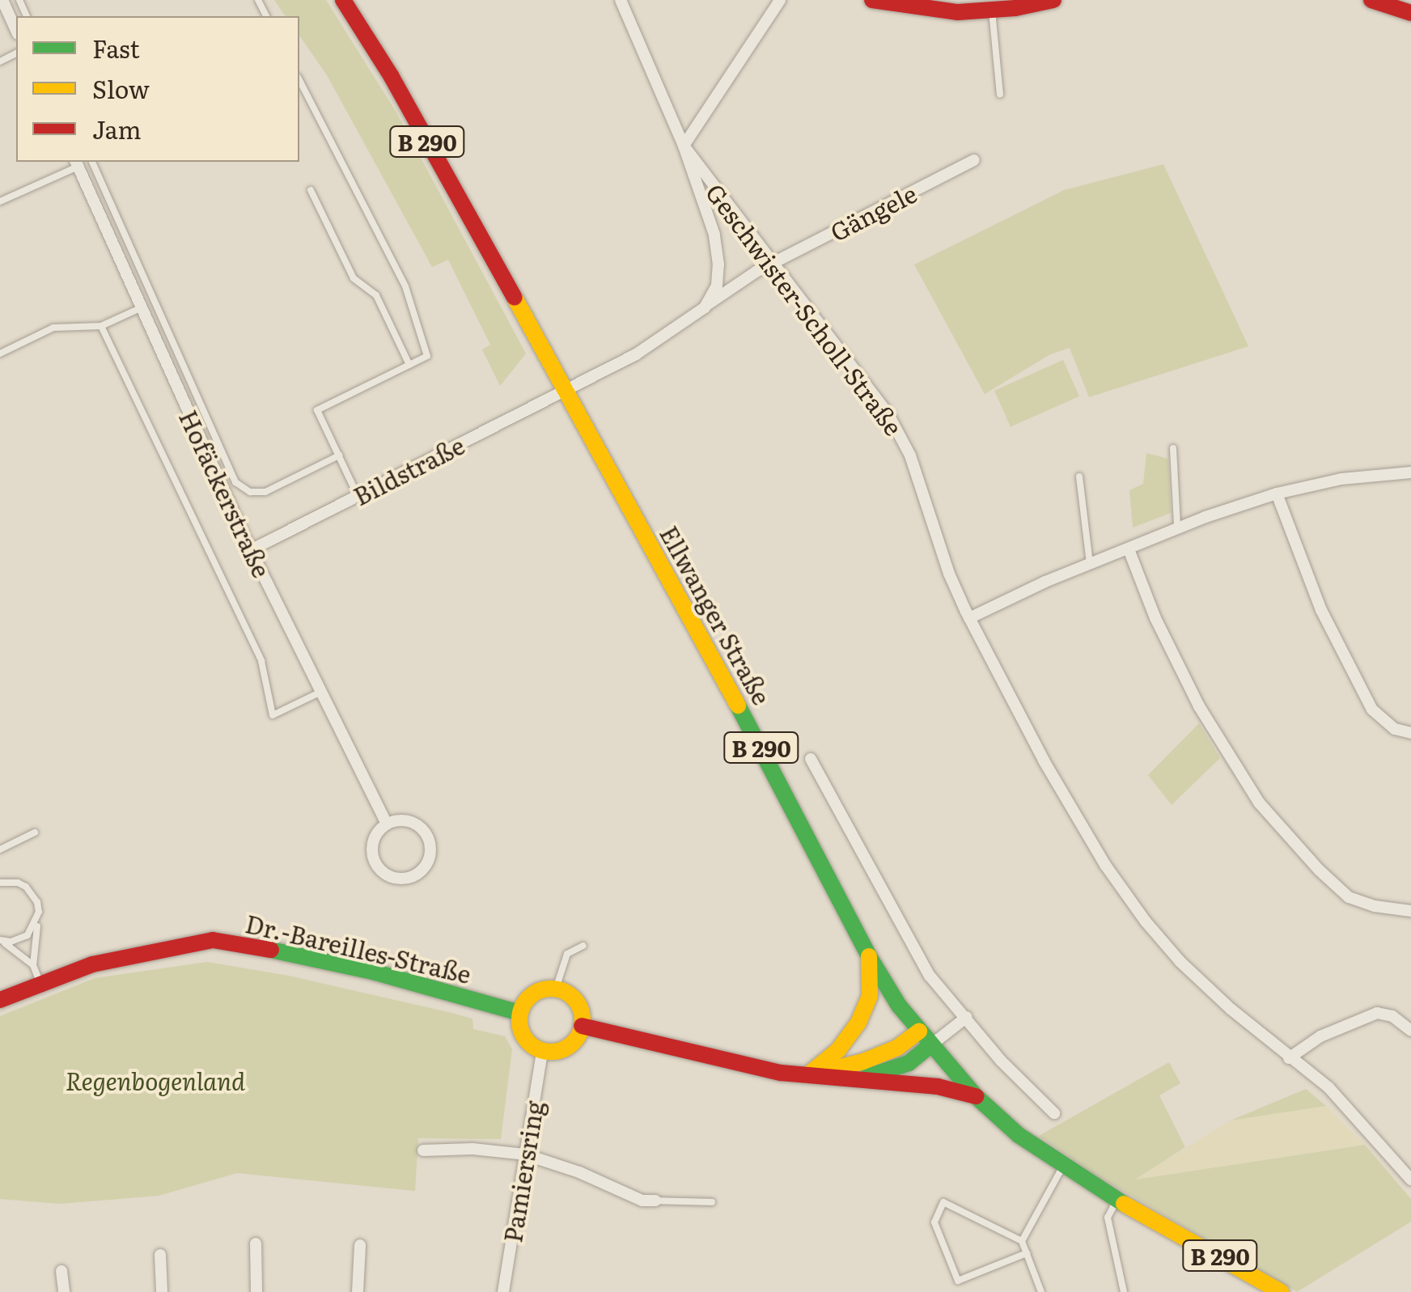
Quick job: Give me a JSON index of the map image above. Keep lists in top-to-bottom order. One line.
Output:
{"streets":{"main road":["B 290","Ellwanger Straße","Dr.-Bareilles-Straße"],"street":["Gängele","Geschwister-Scholl-Straße","Bildstraße","Hofäckerstraße","Pamiersring"]},"crossings":[["Gängele","Geschwister-Scholl-Straße"],["Bildstraße","Hofäckerstraße"],["Bildstraße","Ellwanger Straße"],["Dr.-Bareilles-Straße","Pamiersring"]],"parks":["Regenbogenland"],"legend":["Fast","Slow","Jam"]}
